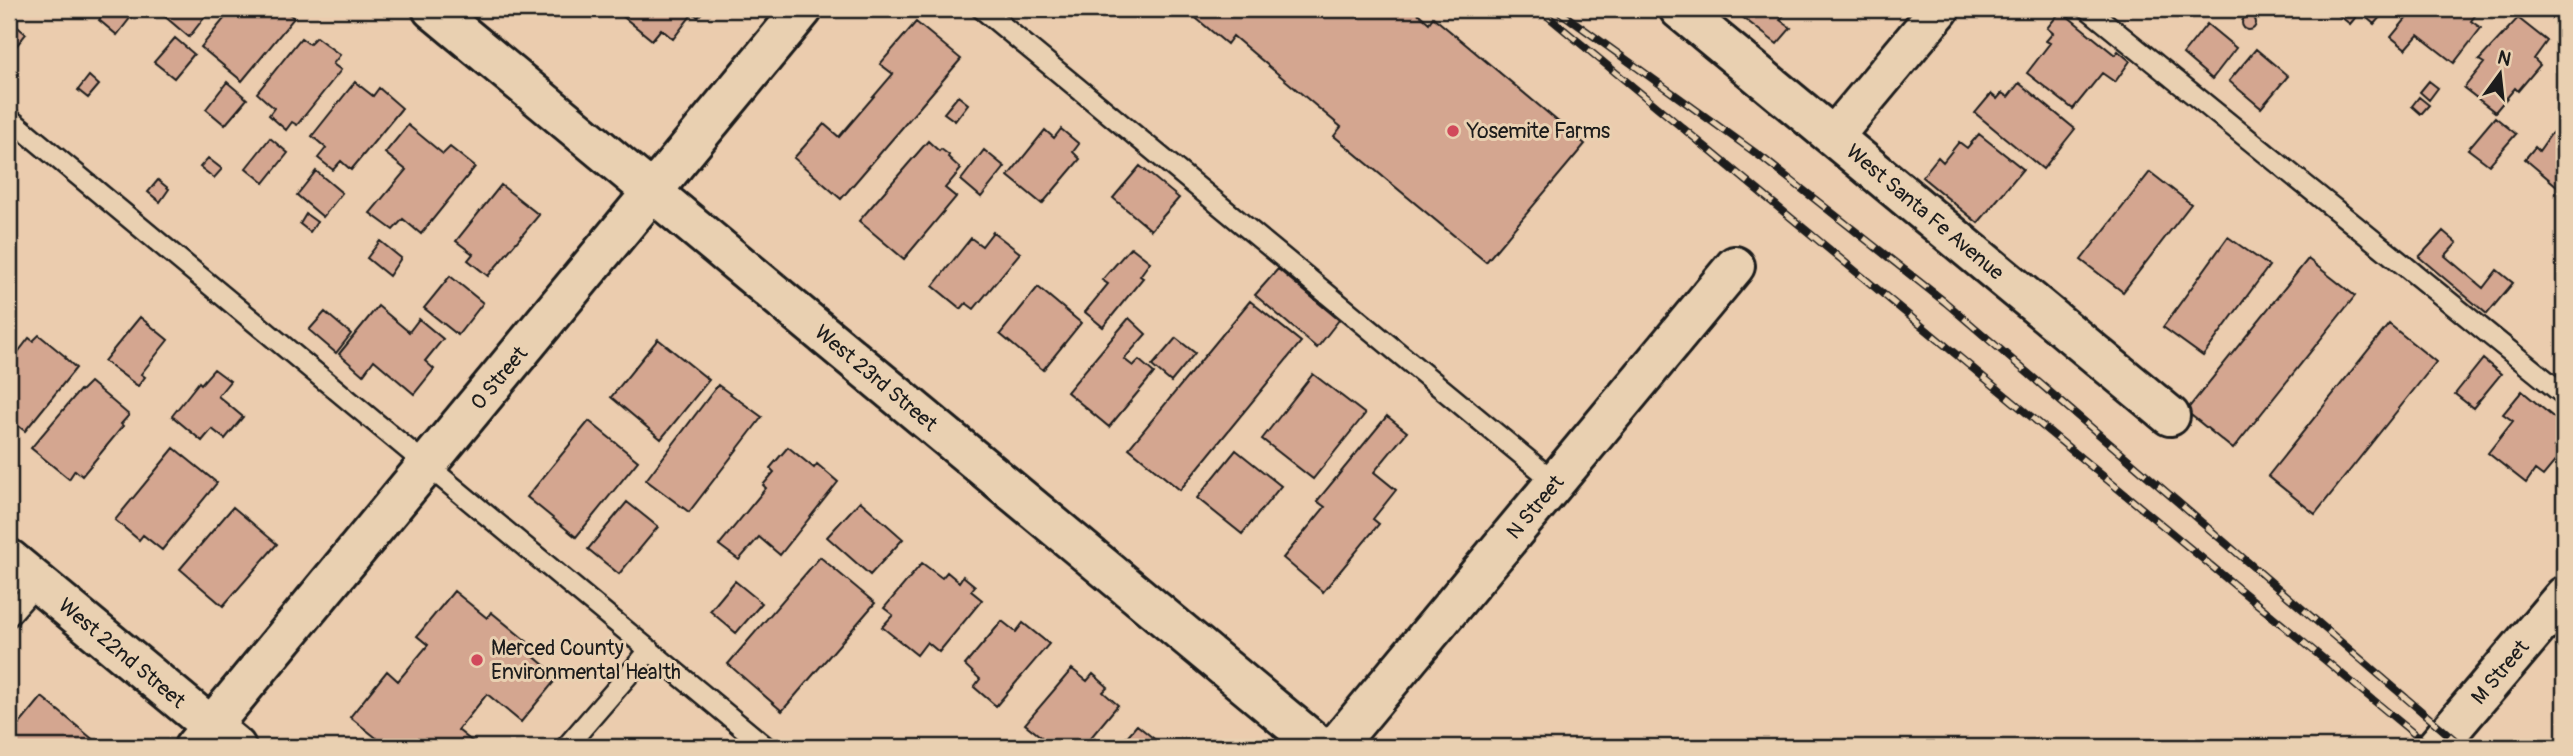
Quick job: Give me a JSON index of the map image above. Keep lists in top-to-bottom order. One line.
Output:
{"streets":{"street":["West Santa Fe Avenue","O Street","West 23rd Street","N Street","West 22nd Street","M Street"]},"crossings":[["O Street","West 23rd Street"],["O Street","West 22nd Street"]],"places":["Yosemite Farms","Merced County Environmental Health"],"north":"top"}
